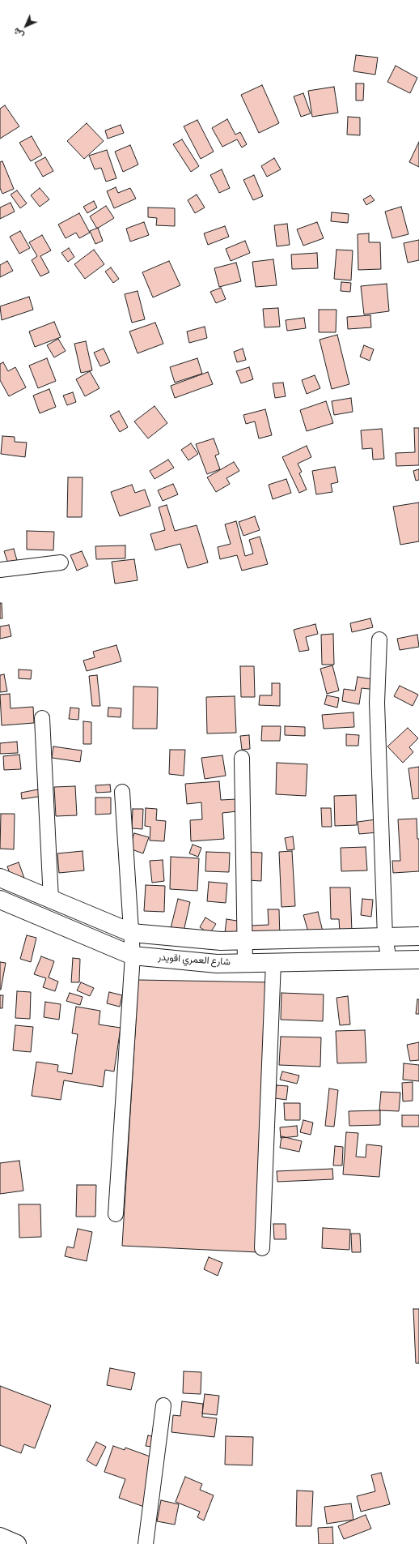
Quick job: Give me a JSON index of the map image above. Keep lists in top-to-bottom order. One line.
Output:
{"streets":{"street":["شارع العمري اقويدر"]},"north":"bottom left"}
